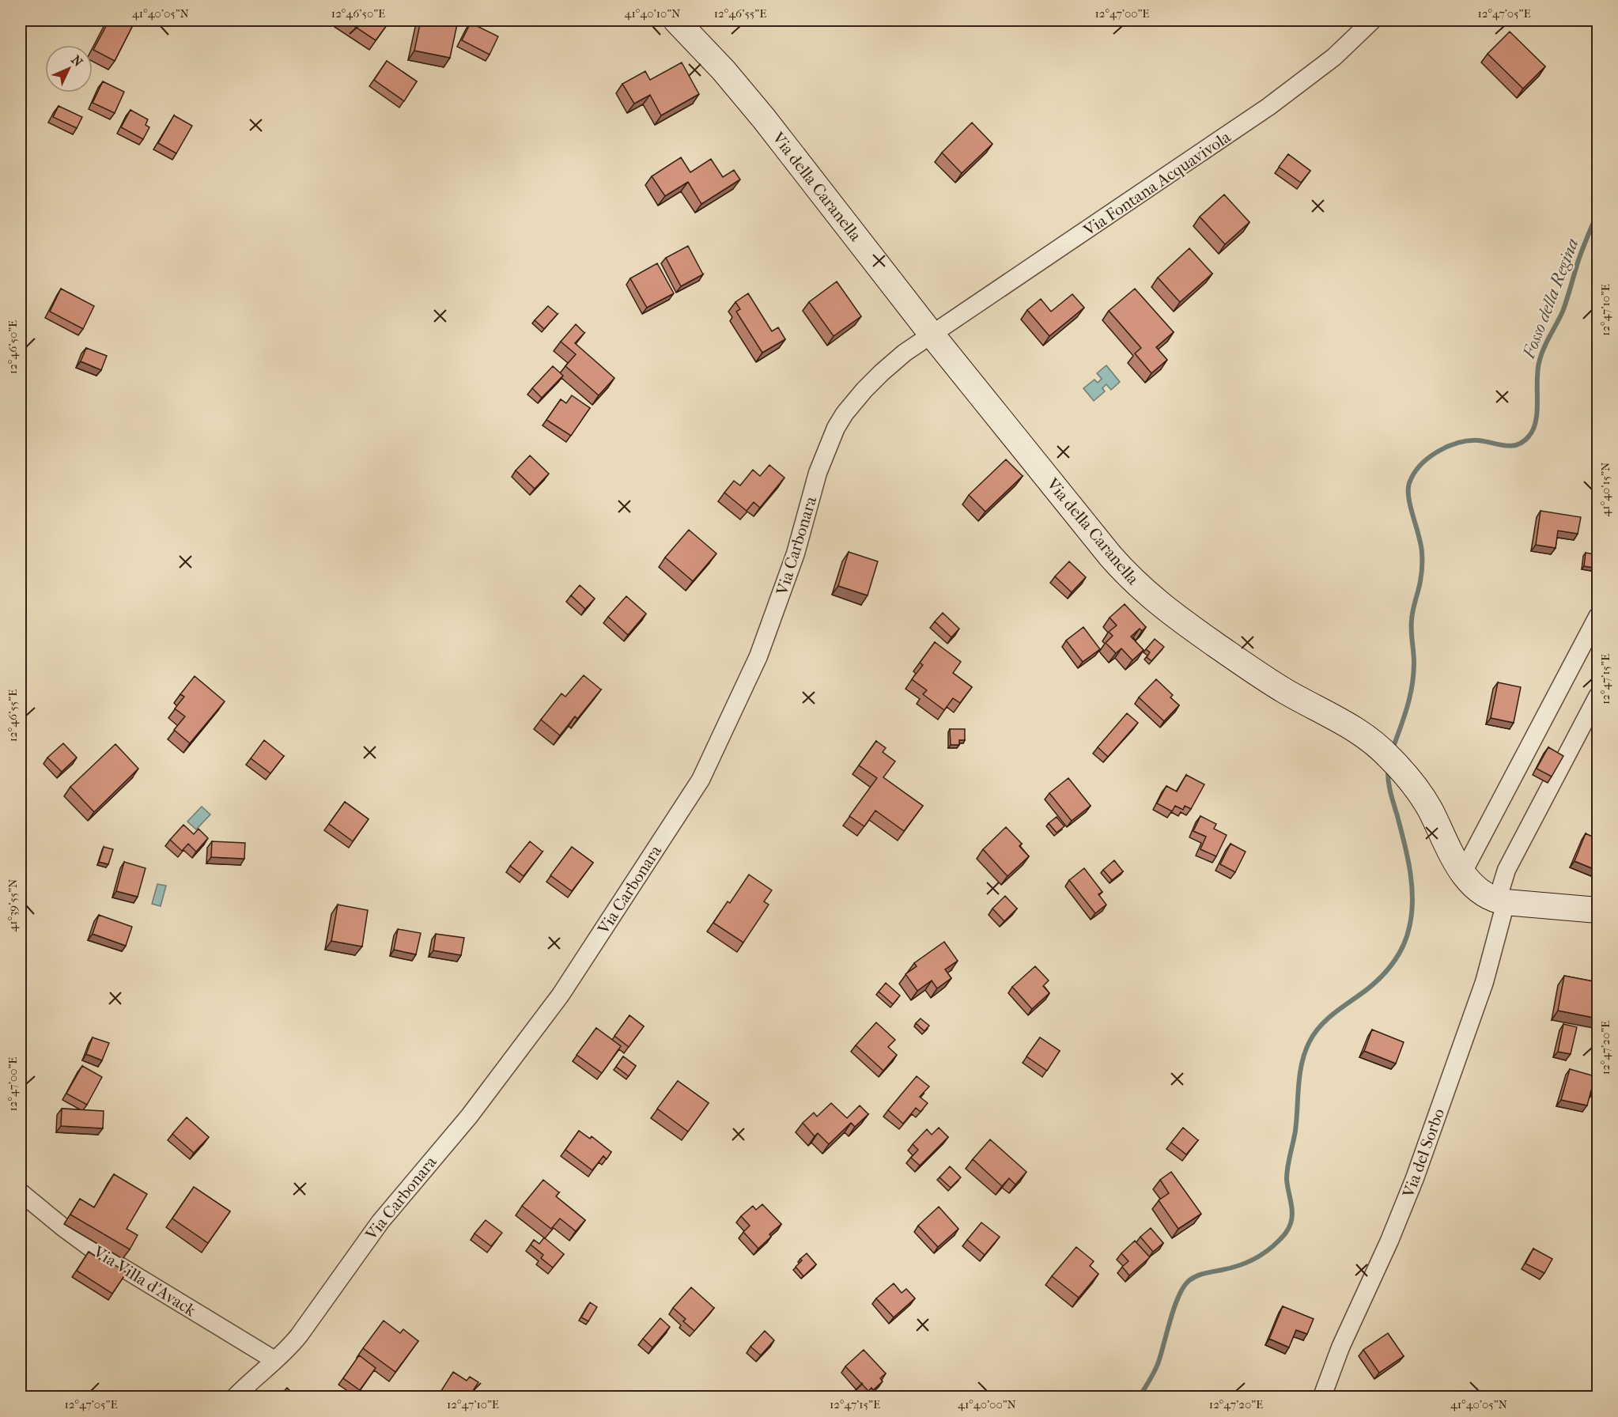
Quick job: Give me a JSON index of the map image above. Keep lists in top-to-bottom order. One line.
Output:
{"streets":{"main road":["Via della Caranella"],"street":["Via Fontana Acquavivola","Via Carbonara","Via del Sorbo","Via Villa d'Avack"]},"crossings":[["Via Fontana Acquavivola","Via della Caranella"],["Via Fontana Acquavivola","Via Carbonara"],["Via della Caranella","Via Carbonara"],["Via della Caranella","Via del Sorbo"],["Via Carbonara","Via Villa d'Avack"]],"water":["Fosso della Regina"],"north":"top right","coordinates":["41°40'05\"N","12°46'50\"E","41°40'10\"N","12°46'55\"E","12°47'00\"E","12°47'05\"E","12°47'10\"E","41°40'15\"N","12°47'15\"E","41°39'55\"N","12°47'20\"E","41°40'00\"N"]}
